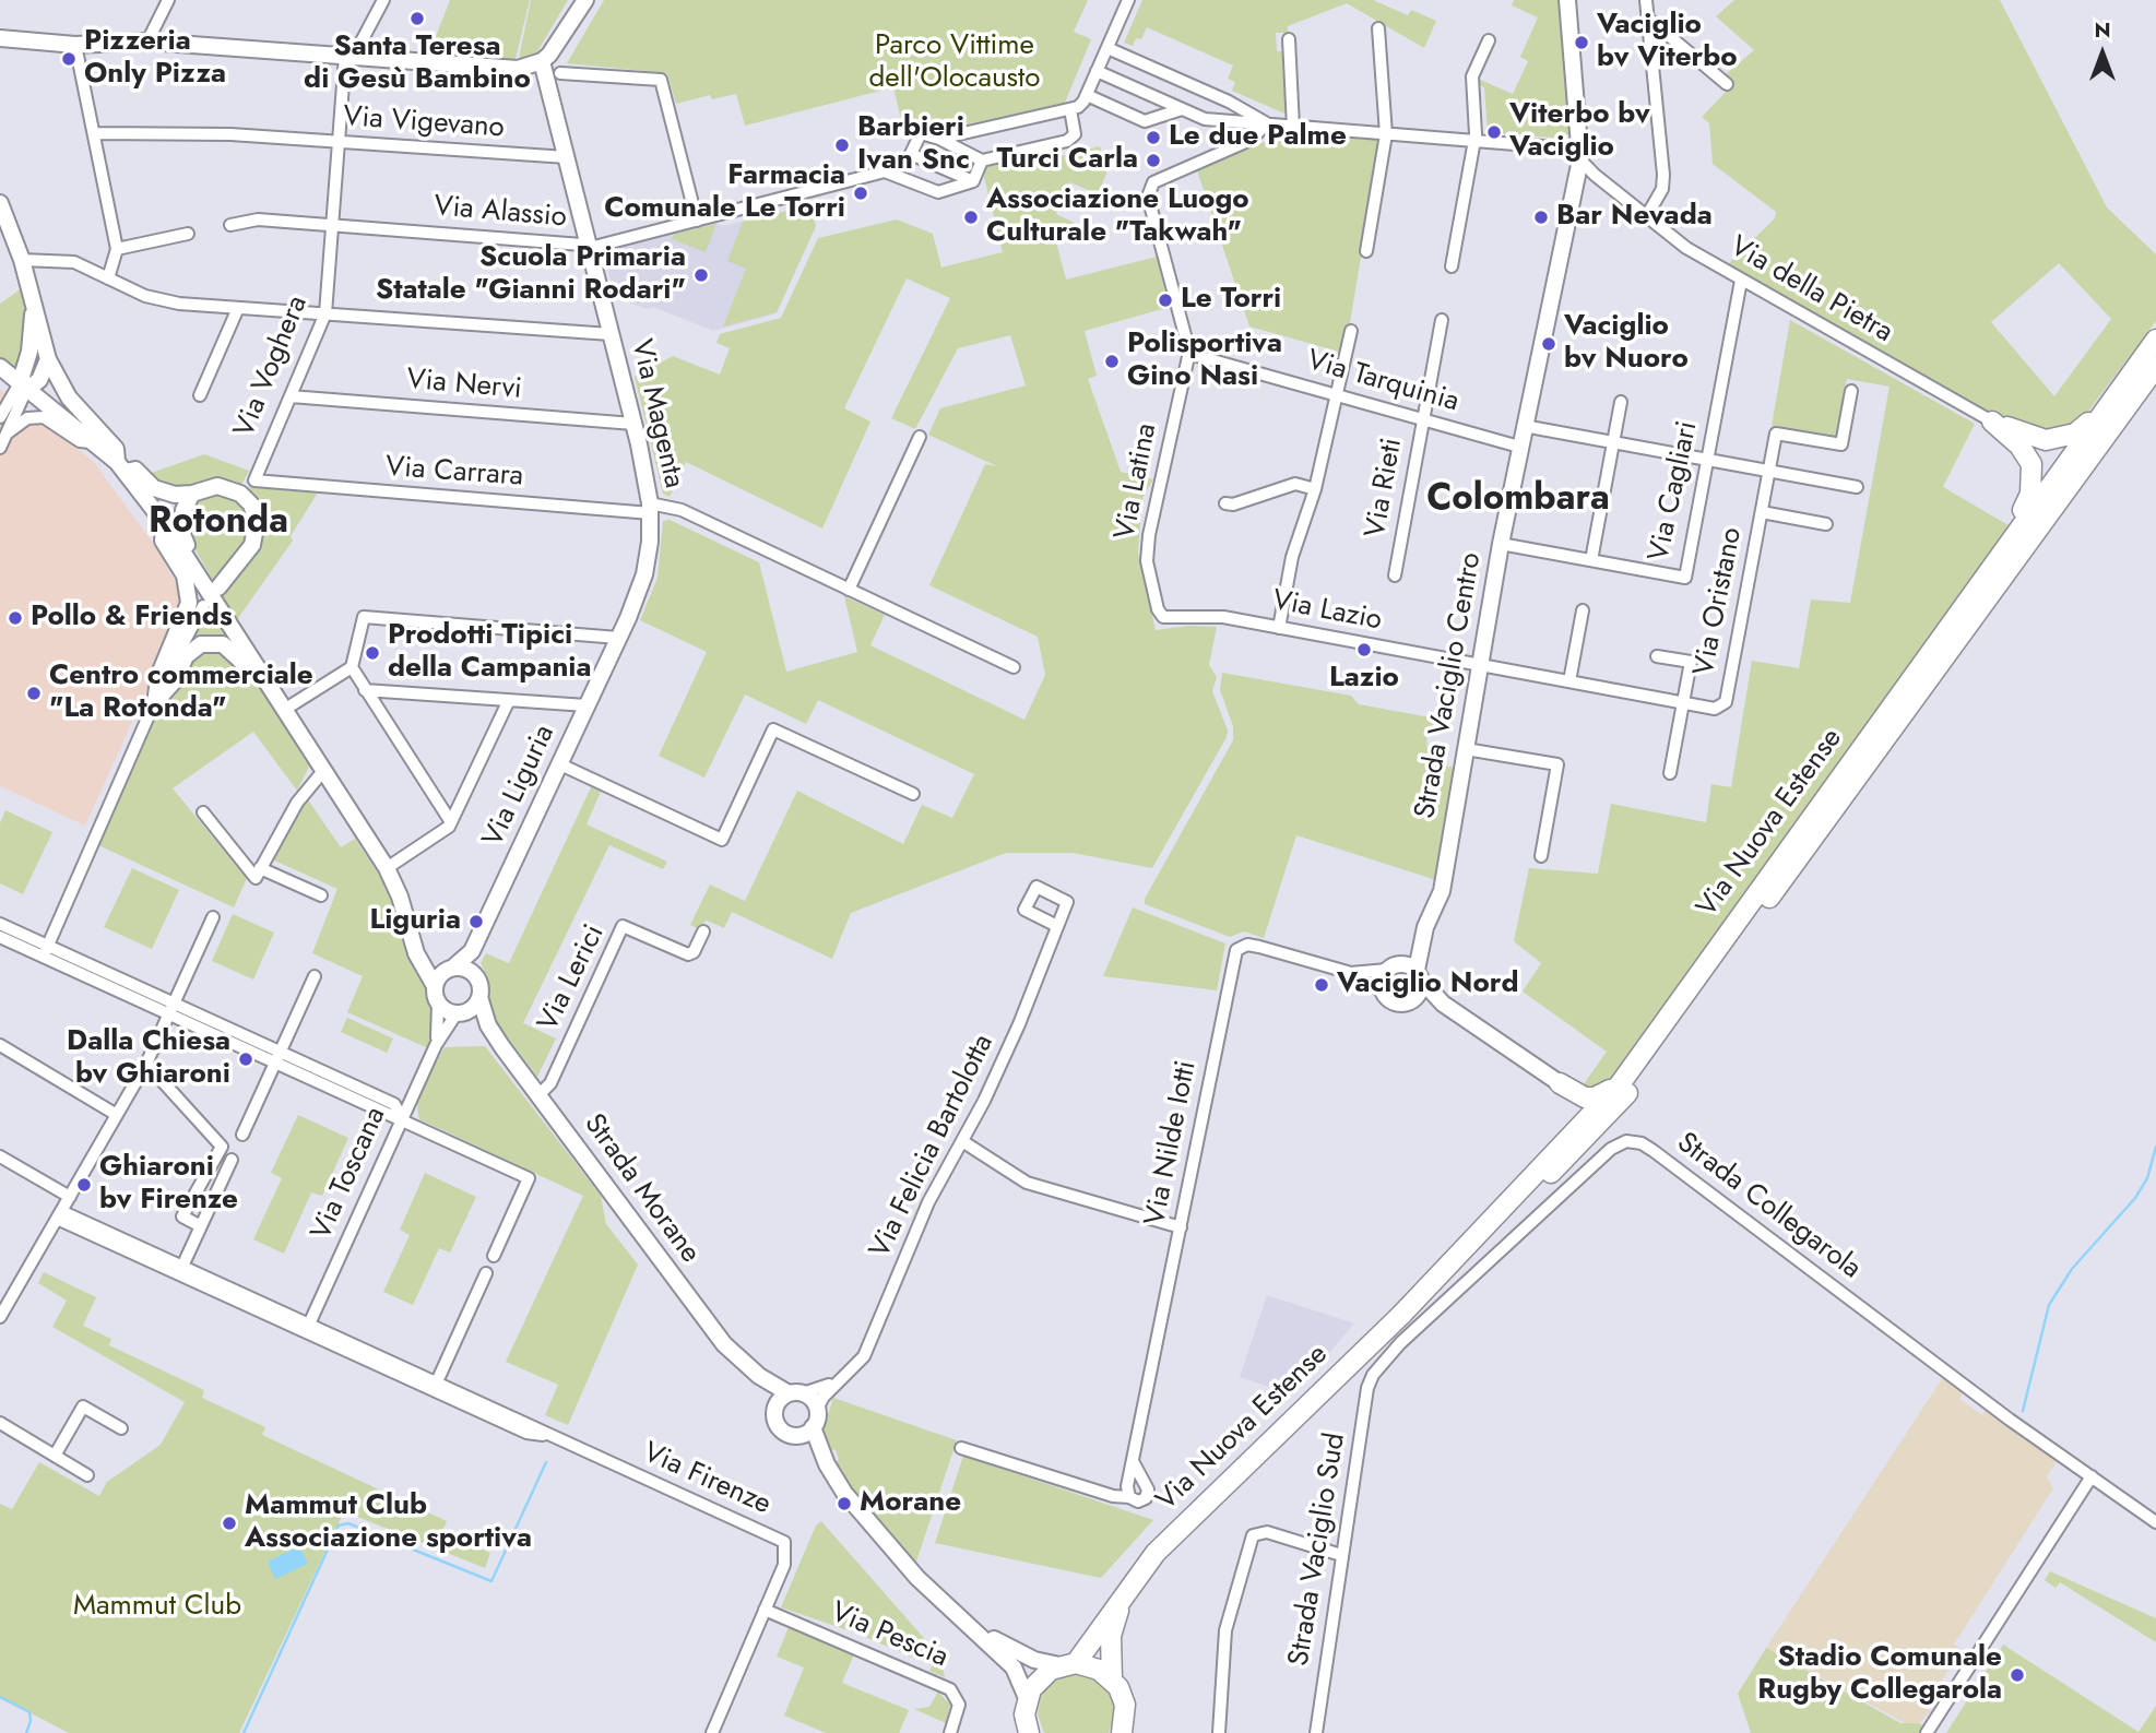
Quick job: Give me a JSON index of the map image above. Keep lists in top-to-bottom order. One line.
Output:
{"streets":{"main road":["Via Nuova Estense"],"street":["Via Vigevano","Via Alassio","Via della Pietra","Via Voghera","Via Tarquinia","Via Nervi","Via Magenta","Via Carrara","Via Latina","Via Rieti","Via Cagliari","Via Oristano","Via Lazio","Strada Vaciglio Centro","Via Liguria","Via Lerici","Via Nilde Iotti","Via Felicia Bartolotta","Via Toscana","Strada Morane","Strada Collegarola","Via Firenze","Strada Vaciglio Sud","Via Pescia"]},"crossings":[["Via Vigevano","Via Voghera"],["Via Vigevano","Via Magenta"],["Via Alassio","Via Voghera"],["Via Alassio","Via Magenta"],["Via della Pietra","Via Cagliari"],["Via della Pietra","Strada Vaciglio Centro"],["Via Voghera","Via Nervi"],["Via Voghera","Via Carrara"],["Via Tarquinia","Via Latina"],["Via Tarquinia","Via Rieti"],["Via Tarquinia","Strada Vaciglio Centro"],["Via Nervi","Via Magenta"],["Via Magenta","Via Carrara"],["Via Magenta","Via Liguria"],["Via Carrara","Via Liguria"],["Via Latina","Via Lazio"],["Via Cagliari","Strada Vaciglio Centro"],["Via Oristano","Via Lazio"],["Via Oristano","Strada Vaciglio Centro"],["Via Lazio","Strada Vaciglio Centro"],["Strada Vaciglio Centro","Via Nilde Iotti"],["Via Liguria","Via Toscana"],["Via Liguria","Strada Morane"],["Via Lerici","Strada Morane"],["Via Felicia Bartolotta","Strada Morane"],["Via Toscana","Strada Morane"],["Via Toscana","Via Firenze"],["Strada Collegarola","Strada Vaciglio Sud"],["Via Firenze","Via Pescia"]],"districts":["Colombara","Rotonda"],"parks":["Parco Vittime dell'Olocausto","Mammut Club"],"places":["Santa Teresa di Gesù Bambino","Vaciglio bv Viterbo","Pizzeria Only Pizza","Viterbo bv Vaciglio","Le due Palme","Barbieri Ivan Snc","Turci Carla","Farmacia Comunale Le Torri","Associazione Luogo Culturale \"Takwah\"","Bar Nevada","Scuola Primaria Statale \"Gianni Rodari\"","Le Torri","Vaciglio bv Nuoro","Polisportiva Gino Nasi","Pollo & Friends","Lazio","Prodotti Tipici della Campania","Centro commerciale \"La Rotonda\"","Liguria","Vaciglio Nord","Dalla Chiesa bv Ghiaroni","Ghiaroni bv Firenze","Morane","Mammut Club Associazione sportiva","Stadio Comunale Rugby Collegarola"],"north":"top"}
